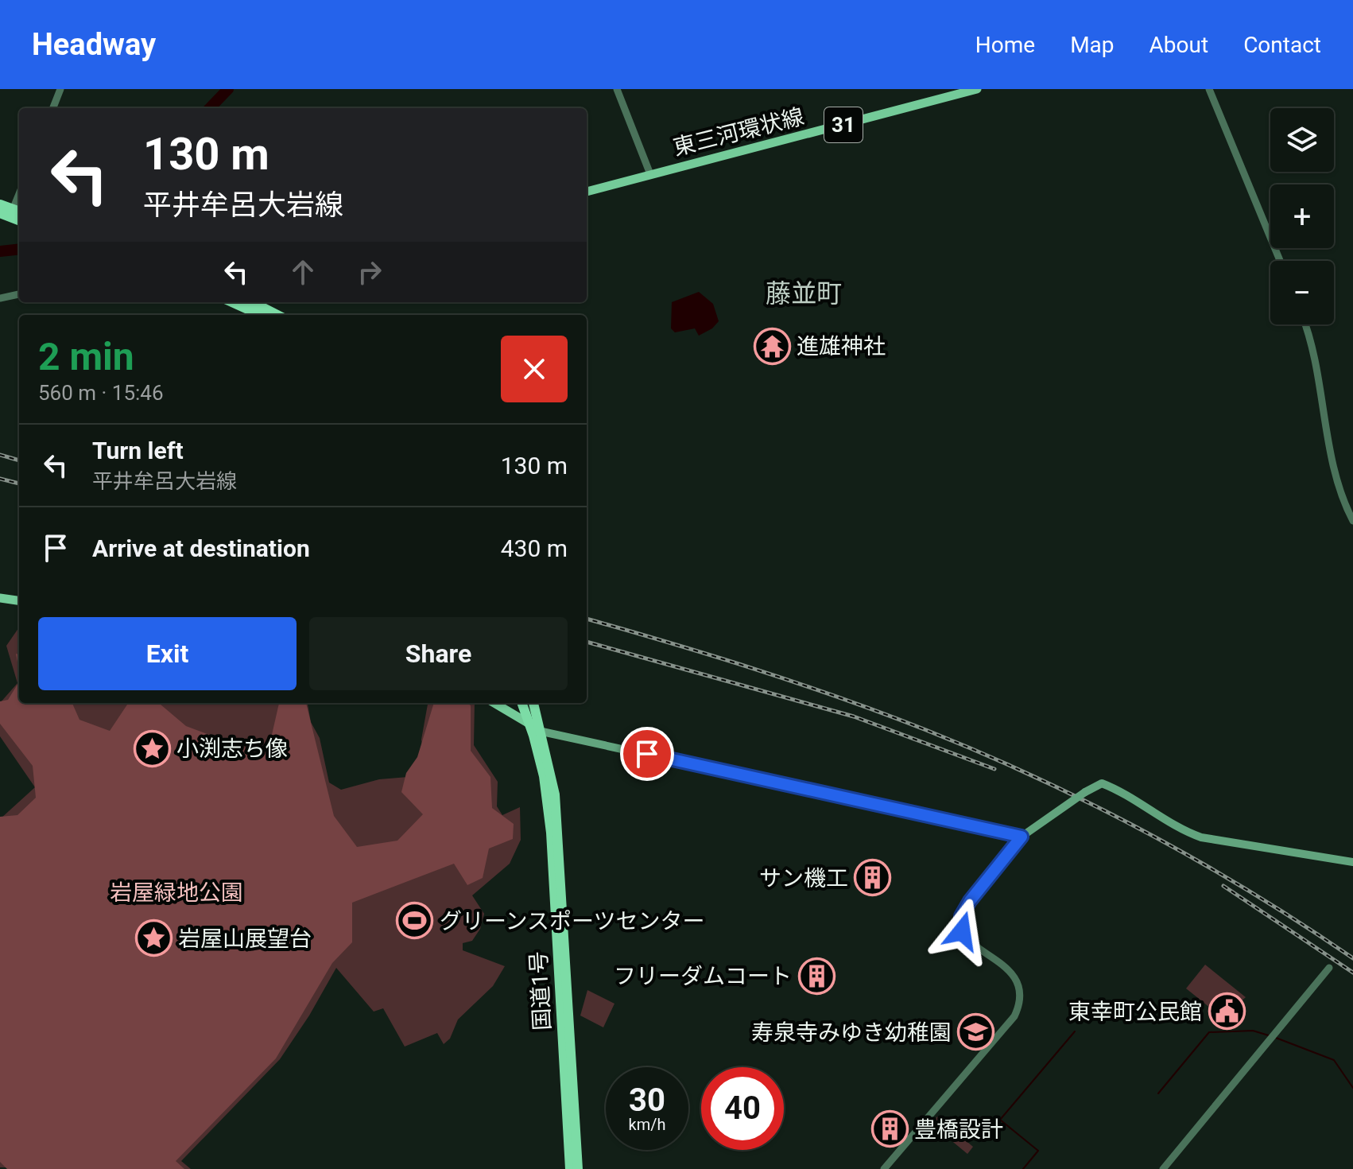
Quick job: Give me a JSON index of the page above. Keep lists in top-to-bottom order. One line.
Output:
{"streets":{"highway":["国道1号"],"main road":["31","東三河環状線"]},"districts":["藤並町"],"parks":["岩屋緑地公園"],"places":{"temple":["進雄神社"],"place":["小渕志ち像","岩屋山展望台"],"building":["サン機工","フリーダムコート","豊橋設計"],"sports":["グリーンスポーツセンター"],"public building":["東幸町公民館"],"school or university":["寿泉寺みゆき幼稚園"]},"page":{"header":"Headway","nav":["Home","Map","About","Contact"],"map_buttons":["+","−"],"turn":["130 m","平井牟呂大岩線"],"heading":["2 min","560 m · 15:46"],"list":[{"name":"Turn left","note":"平井牟呂大岩線","value":"130 m"},{"name":"Arrive at destination","value":"430 m"}],"buttons":["Exit","Share"],"speed":"30 km/h","limit":"40"}}
